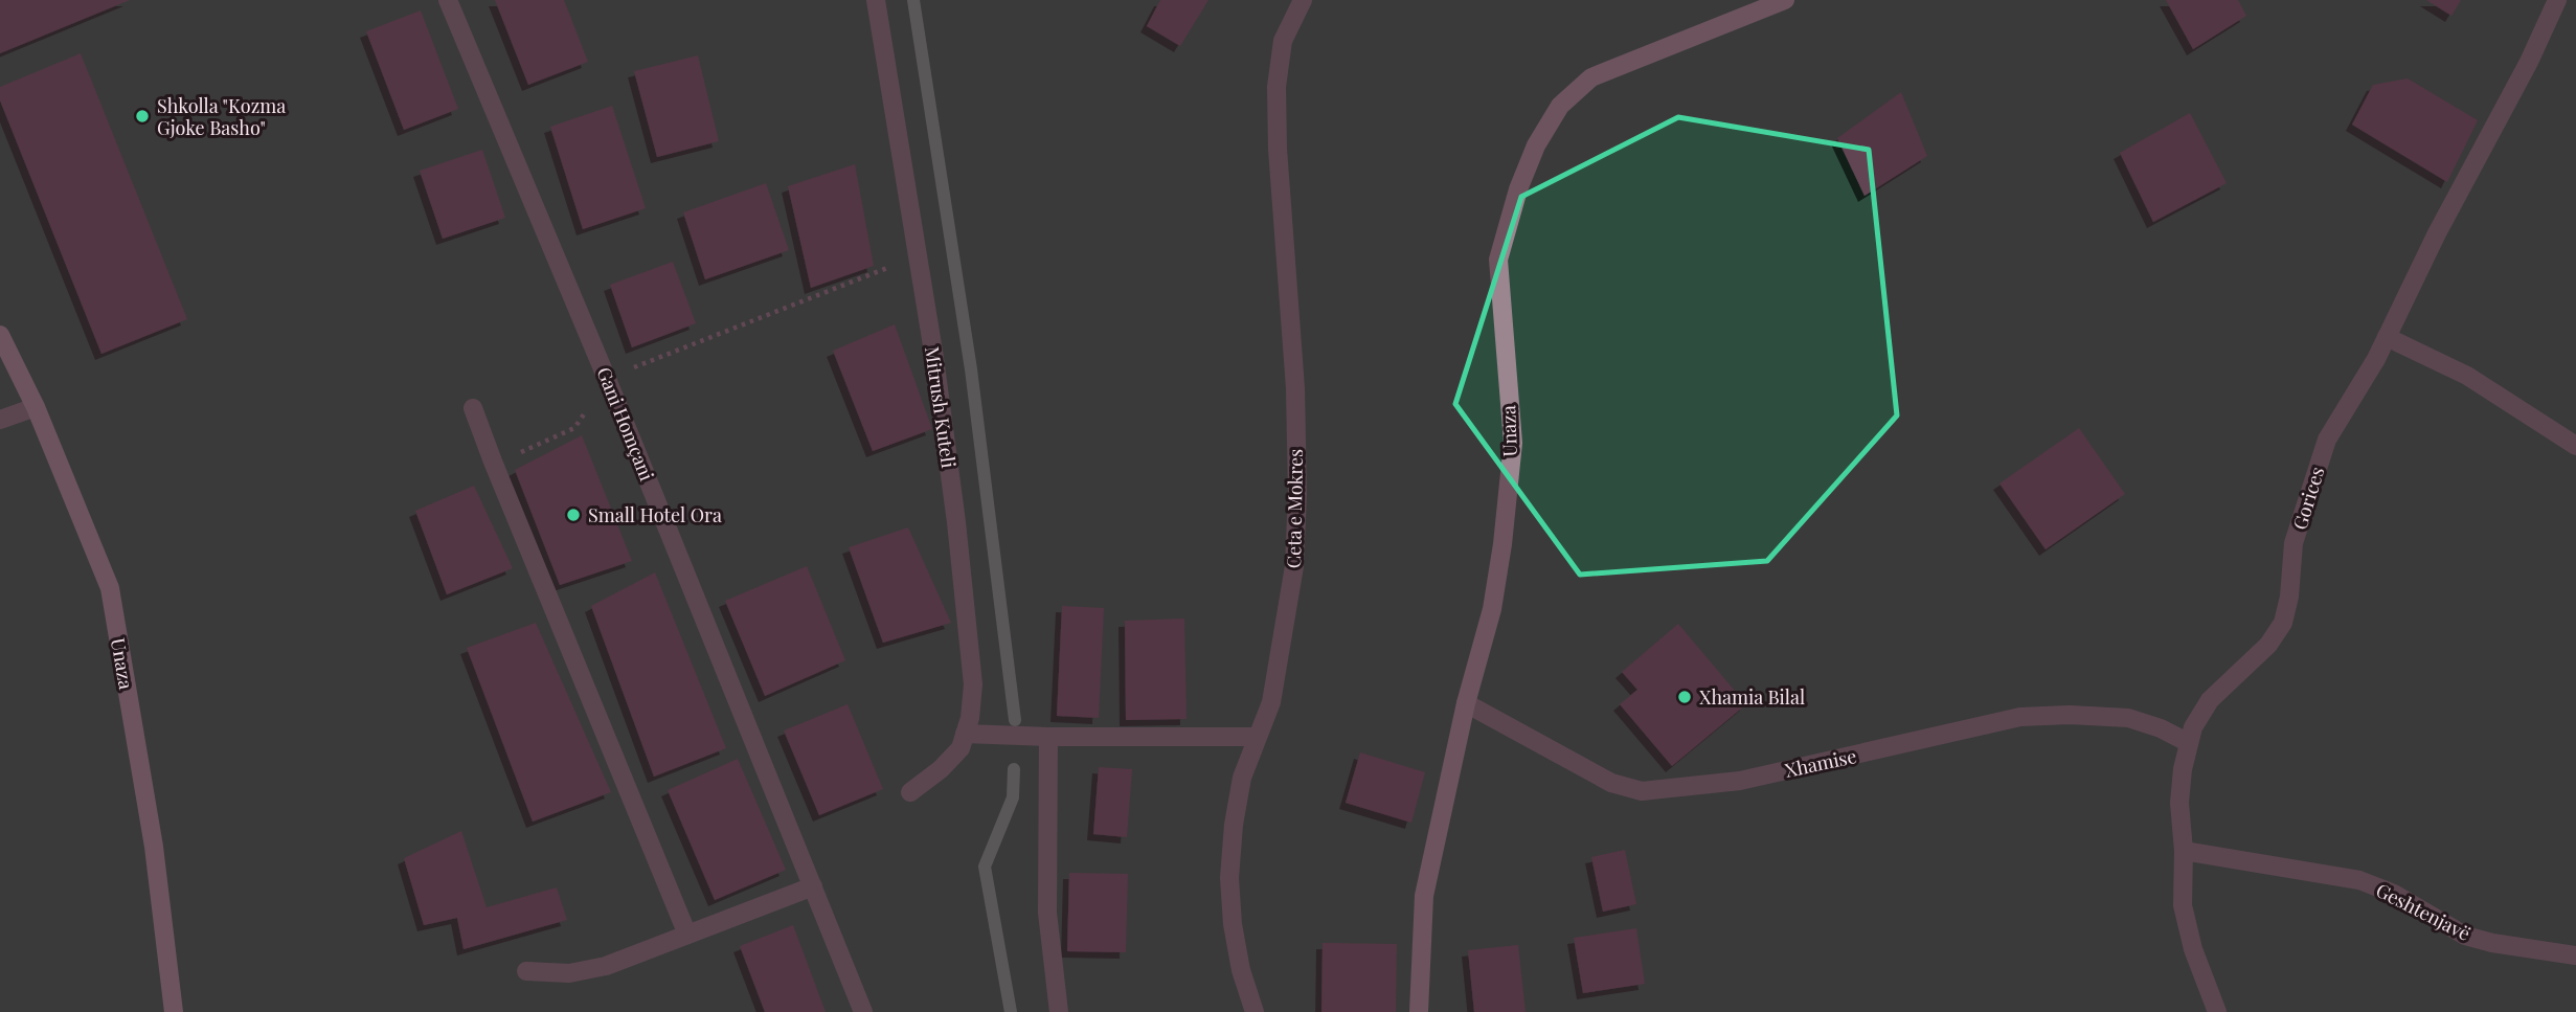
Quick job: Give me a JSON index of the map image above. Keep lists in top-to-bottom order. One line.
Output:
{"streets":{"main road":["Unaza"],"street":["Mitrush Kuteli","Gani Homçani","Gorices","Ceta e Mokres","Xhamise","Geshtenjavë"]},"crossings":[["Unaza","Xhamise"],["Gorices","Xhamise"],["Gorices","Geshtenjavë"]],"places":["Shkolla \"Kozma Gjoke Basho\"","Small Hotel Ora","Xhamia Bilal"]}
